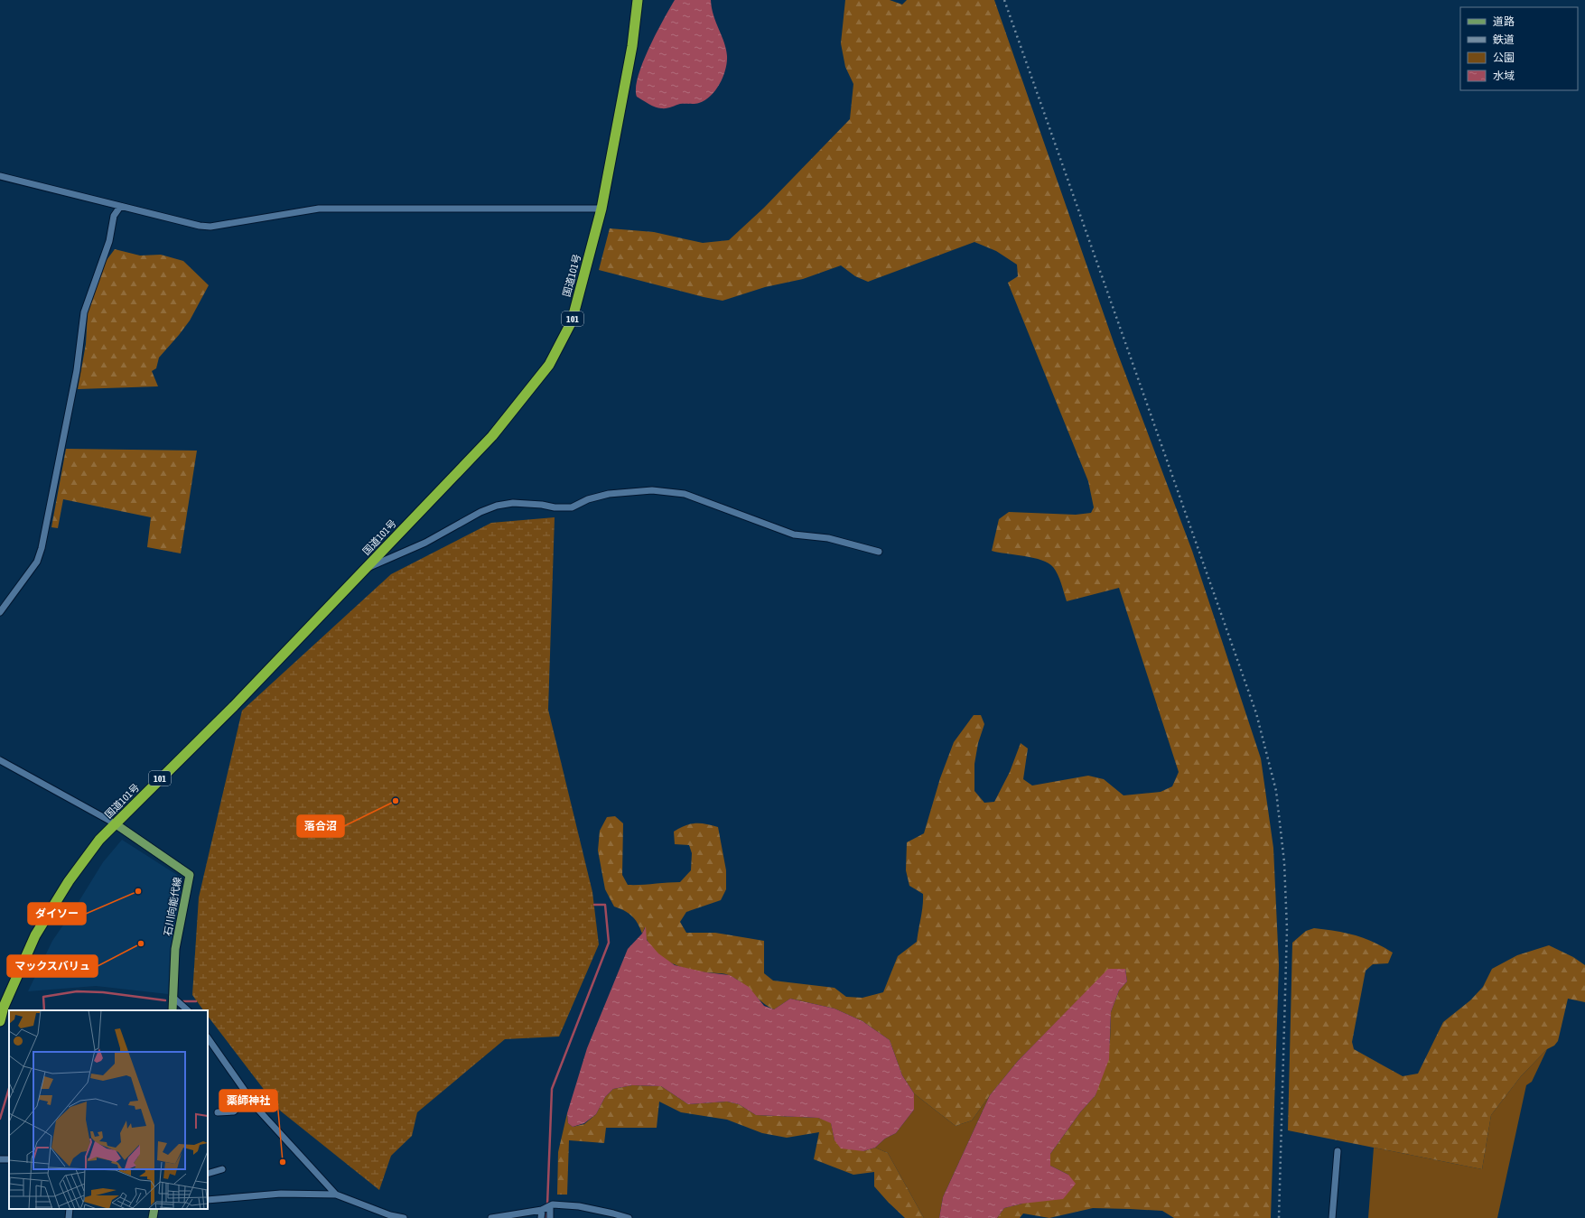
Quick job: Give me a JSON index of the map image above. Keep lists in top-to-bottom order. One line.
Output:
{"streets":{"highway":["国道101号","101"],"main road":["石川向能代線"]},"crossings":[["国道101号","石川向能代線"]],"places":["落合沼","ダイソー","マックスバリュ","薬師神社"],"legend":["道路","鉄道","公園","水域"]}
